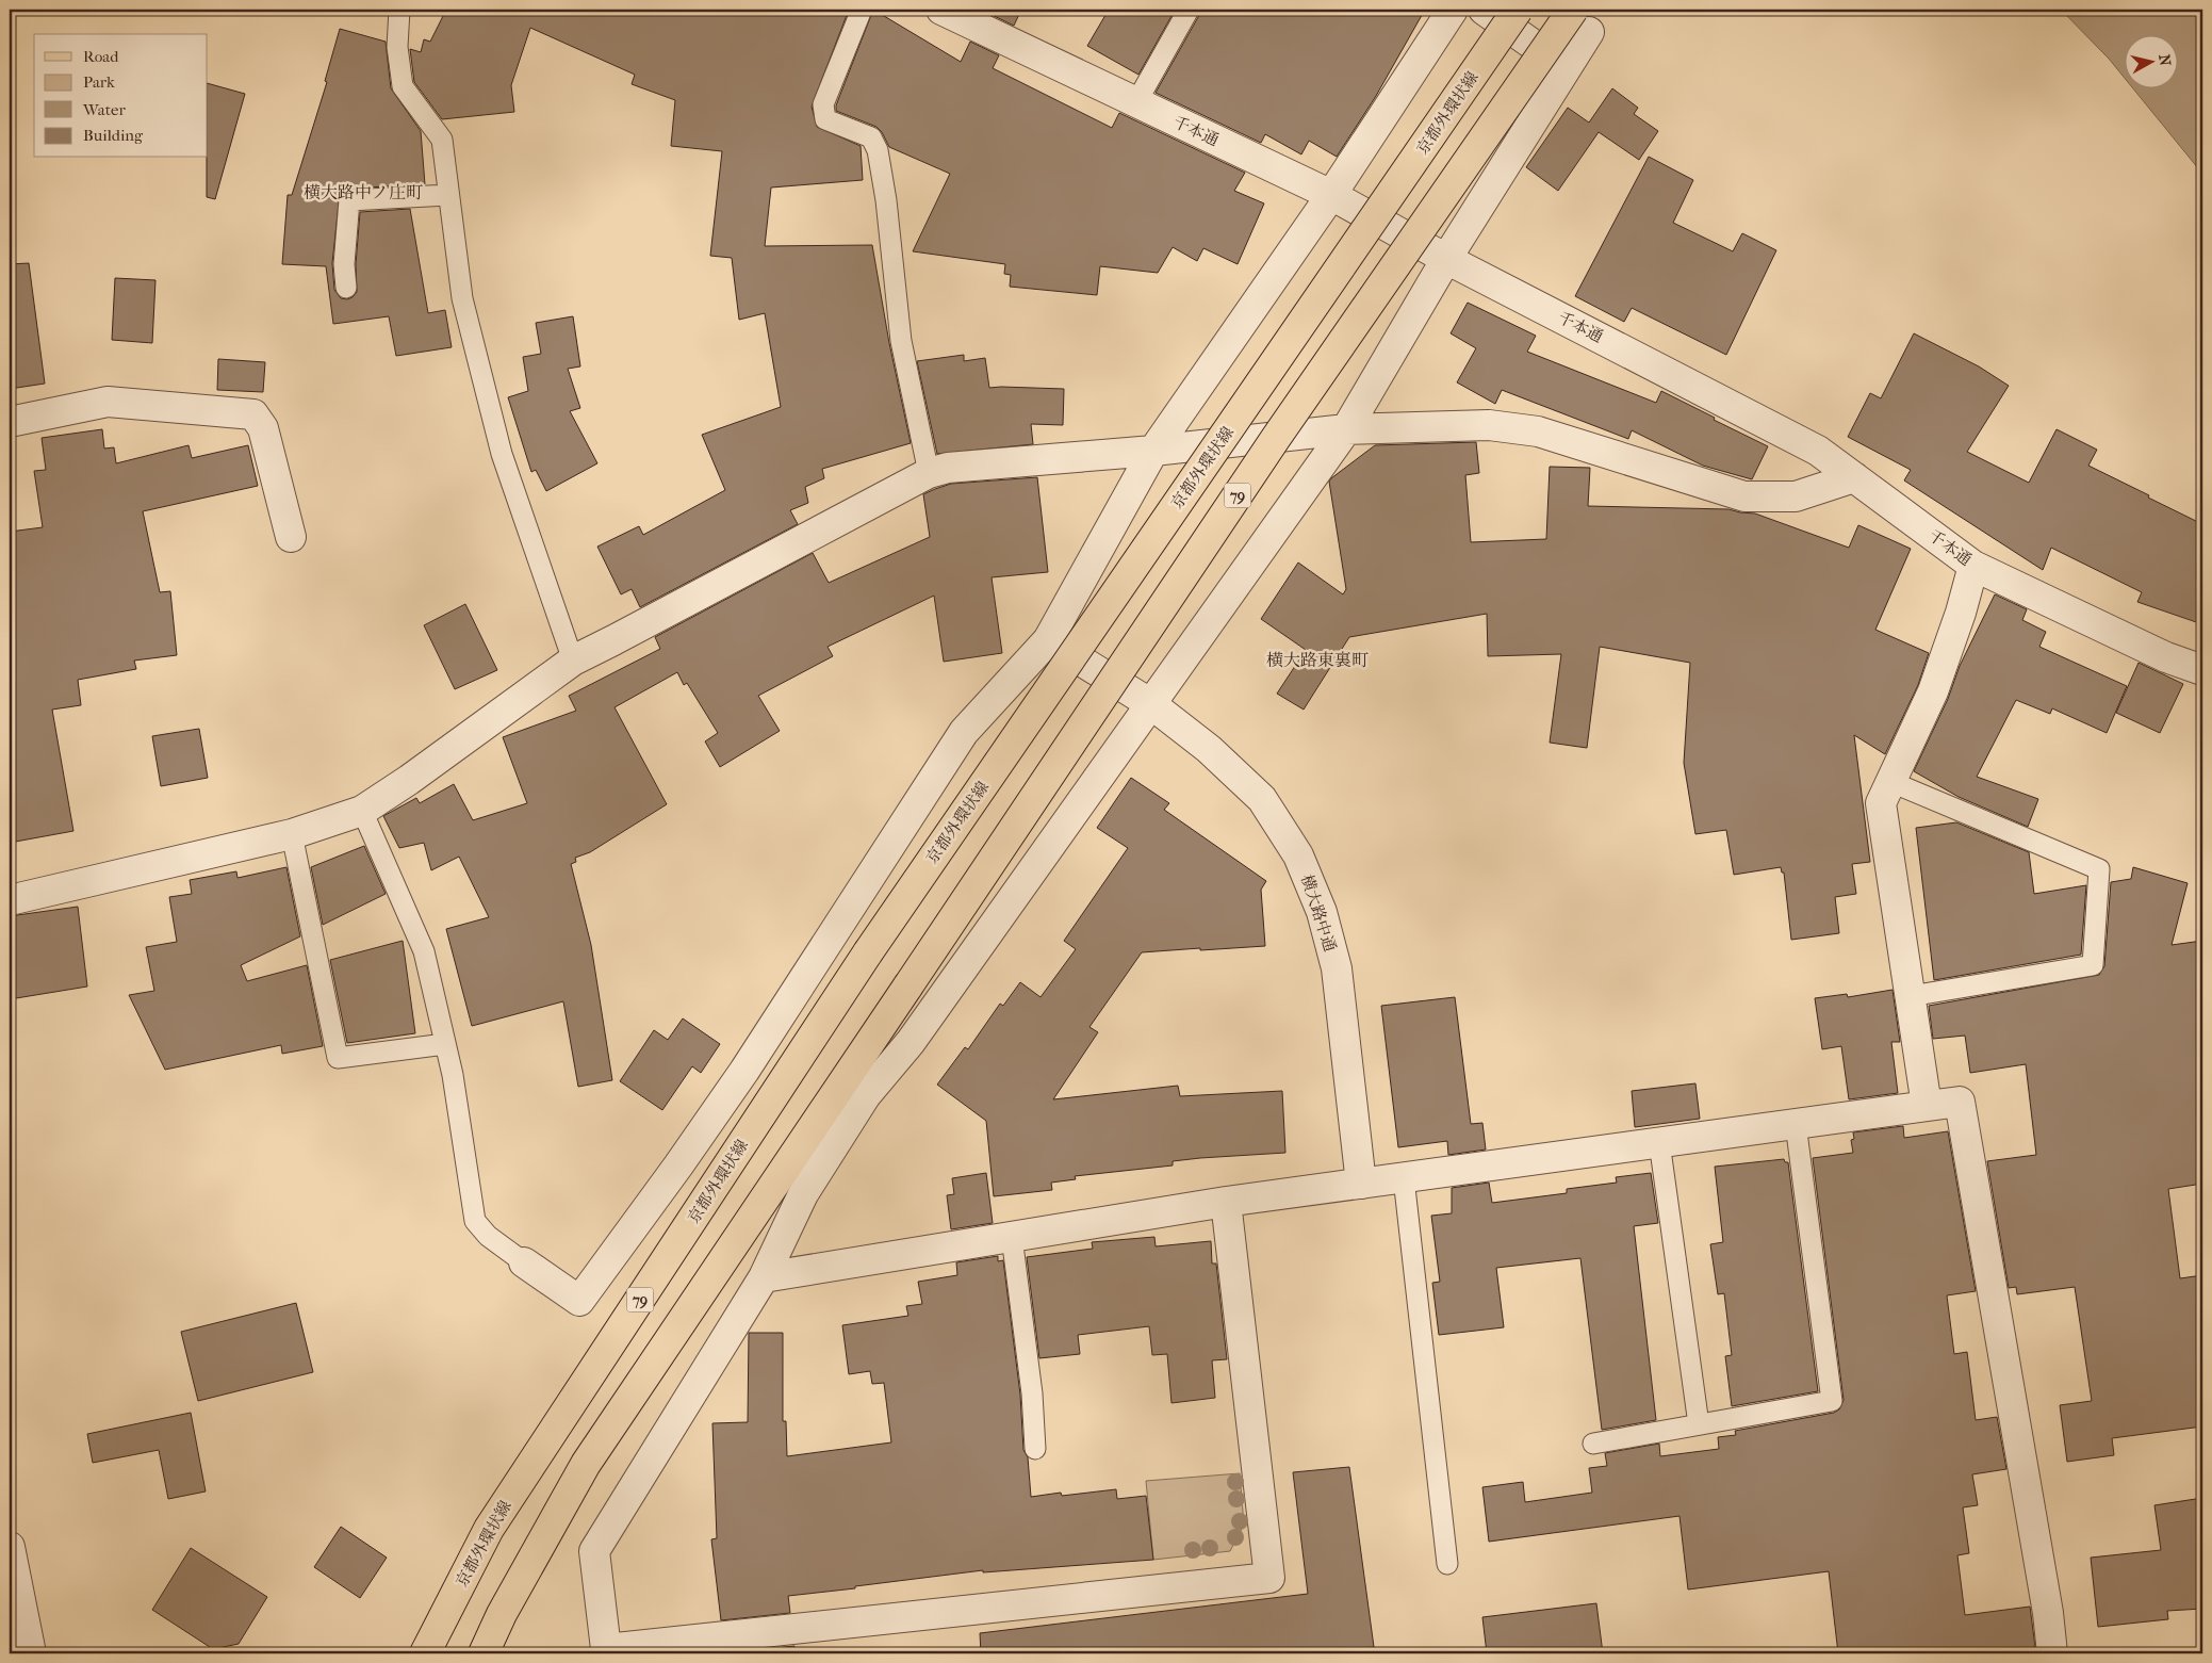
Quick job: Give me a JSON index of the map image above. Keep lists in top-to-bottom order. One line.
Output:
{"streets":{"main road":["京都外環状線","79"],"street":["千本通","横大路中通"]},"districts":["横大路中ノ庄町","横大路東裏町"],"legend":["Road","Park","Water","Building"],"north":"right"}
